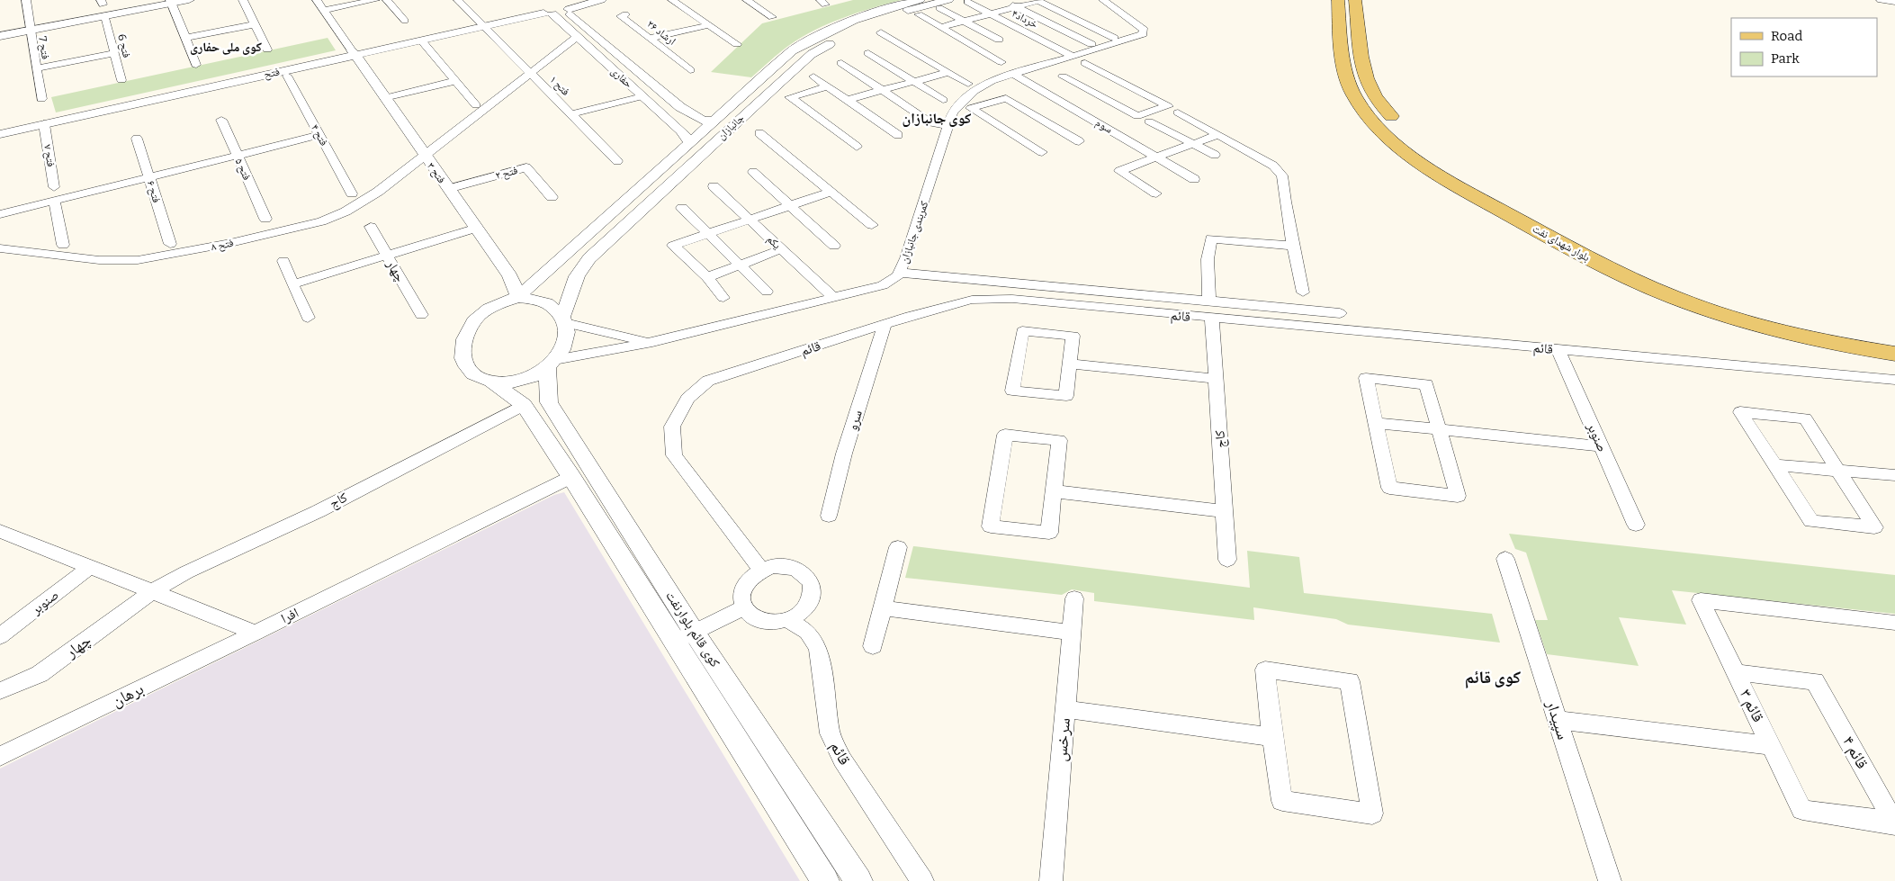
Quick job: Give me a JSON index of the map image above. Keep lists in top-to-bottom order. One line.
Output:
{"streets":{"main road":["بلوار شهدای نفت"],"street":["خرداد۴","ارشاد ۲۶","فتح 6","فتح 7","فتح","حفاری","فتح ۱","سوم","جانبازان","فتح ۴","فتح ۷","فتح ۵","فتح ۳","فتح ۲","فتح ۶","کمربندی جانبازان","یکم","فتح ۸","چهار","قائم","سرو","صنوبر","کاج","افرا","کوی قائم بلوارنفت","برهان","قائم ۳","سپیدار","سرخس","قائم ۴"]},"crossings":[["خرداد۴","کمربندی جانبازان"],["فتح","حفاری"],["فتح","فتح ۱"],["فتح","فتح ۷"],["فتح","فتح ۳"],["حفاری","جانبازان"],["حفاری","فتح ۸"],["فتح ۱","فتح ۸"],["سوم","کمربندی جانبازان"],["جانبازان","فتح ۳"],["جانبازان","کمربندی جانبازان"],["جانبازان","کوی قائم بلوارنفت"],["فتح ۳","فتح ۲"],["فتح ۳","کمربندی جانبازان"],["فتح ۳","فتح ۸"],["فتح ۳","کوی قائم بلوارنفت"],["کمربندی جانبازان","یکم"],["کمربندی جانبازان","کوی قائم بلوارنفت"],["چهار","کاج"],["قائم","سرو"],["قائم","صنوبر"],["قائم","کاج"],["کاج","کوی قائم بلوارنفت"],["افرا","کوی قائم بلوارنفت"],["افرا","برهان"],["قائم ۳","قائم ۴"]],"districts":["کوی ملی حفاری","کوی جانبازان","کوی قائم"],"legend":["Road","Park"]}
